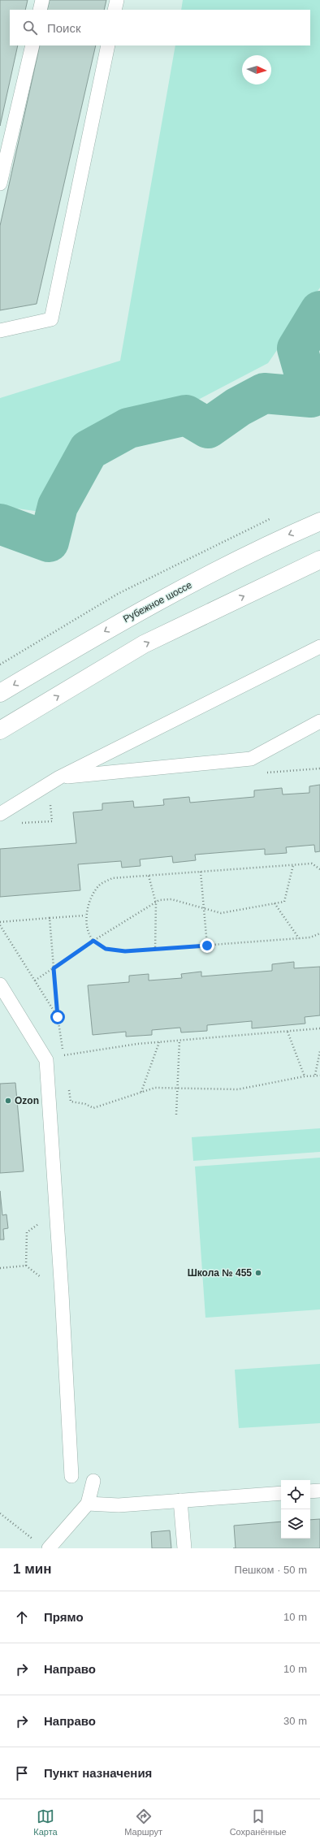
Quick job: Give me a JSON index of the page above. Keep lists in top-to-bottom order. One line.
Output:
{"streets":{"main road":["Рубежное шоссе"]},"places":["Ozon","Школа № 455"],"north":"right","page":{"search":"Поиск","heading":["1 мин","Пешком · 50 m"],"list":[["Прямо","10 m"],["Направо","10 m"],["Направо","30 m"],"Пункт назначения"],"nav":["Карта","Маршрут","Сохранённые"]}}
